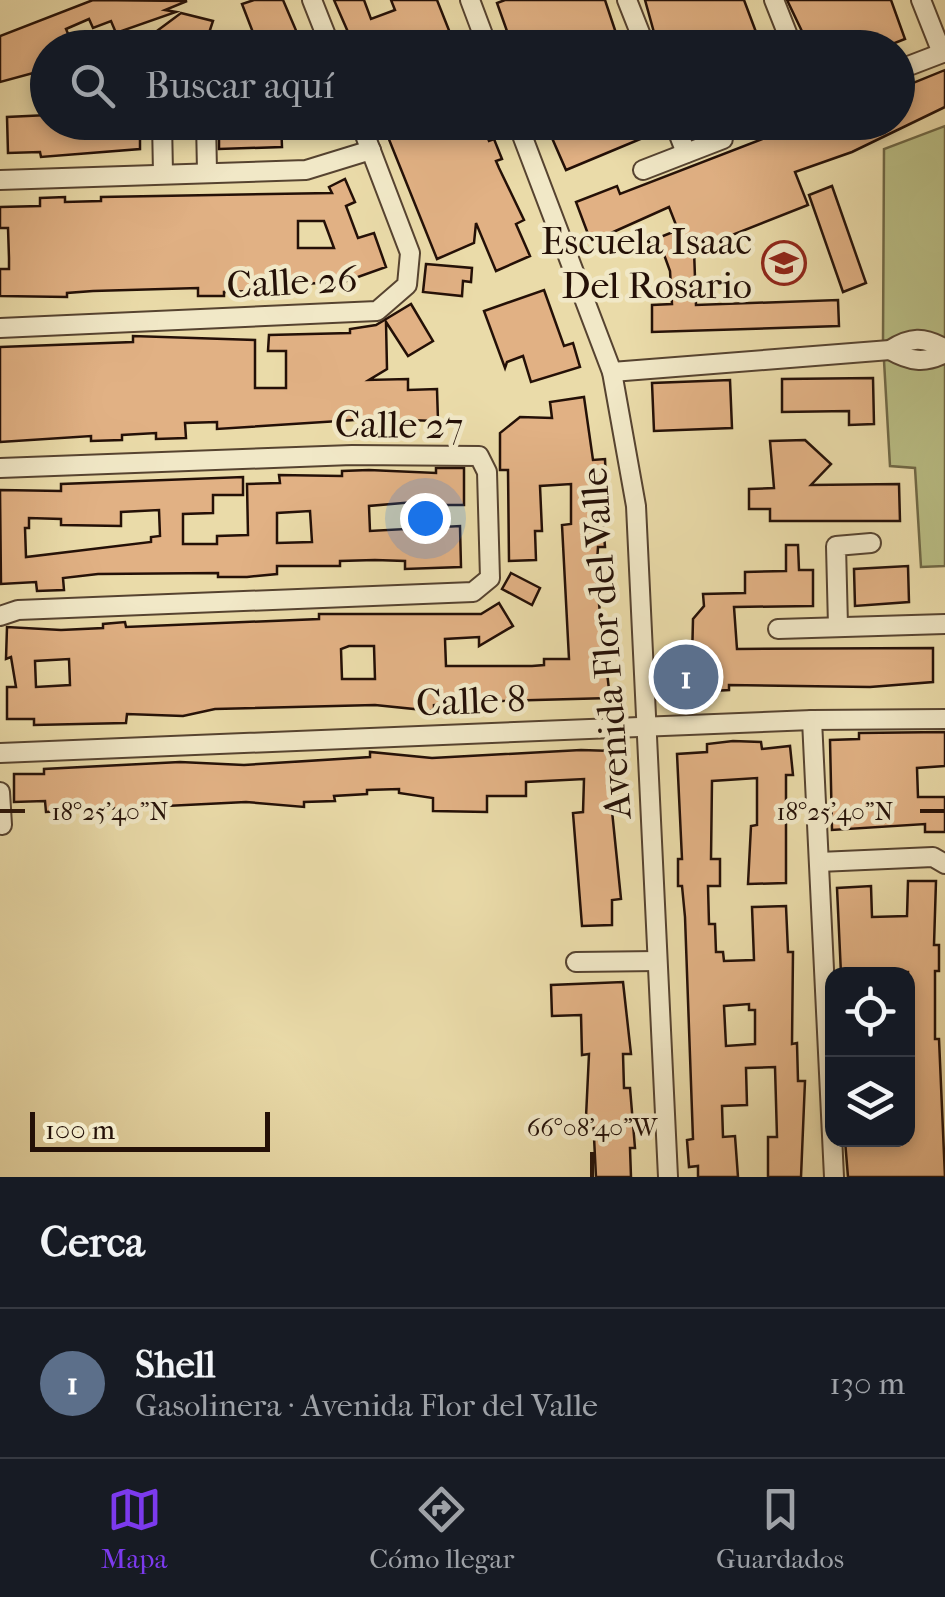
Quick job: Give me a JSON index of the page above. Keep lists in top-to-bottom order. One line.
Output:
{"streets":{"street":["Calle 26","Calle 27","Avenida Flor del Valle","Calle 8"]},"crossings":[["Avenida Flor del Valle","Calle 8"]],"places":{"school or university":["Escuela Isaac Del Rosario"]},"scale_bar":"100 m","page":{"search":"Buscar aquí","pins":"1","scale":"100 m","heading":"Cerca","list":[{"mark":"1","name":"Shell","note":"Gasolinera · Avenida Flor del Valle","value":"130 m"}],"nav":["Mapa","Cómo llegar","Guardados"]},"coordinates":["18°25'40\"N","66°08'40\"W"]}
